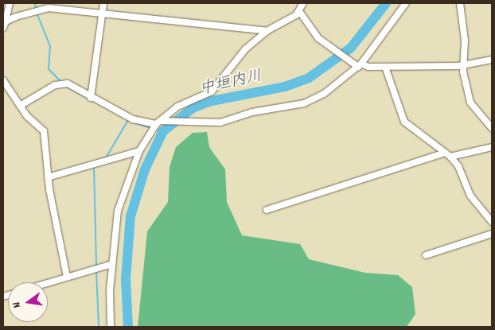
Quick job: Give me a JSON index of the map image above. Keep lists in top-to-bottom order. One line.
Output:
{"water":["中垣内川"],"north":"left"}
